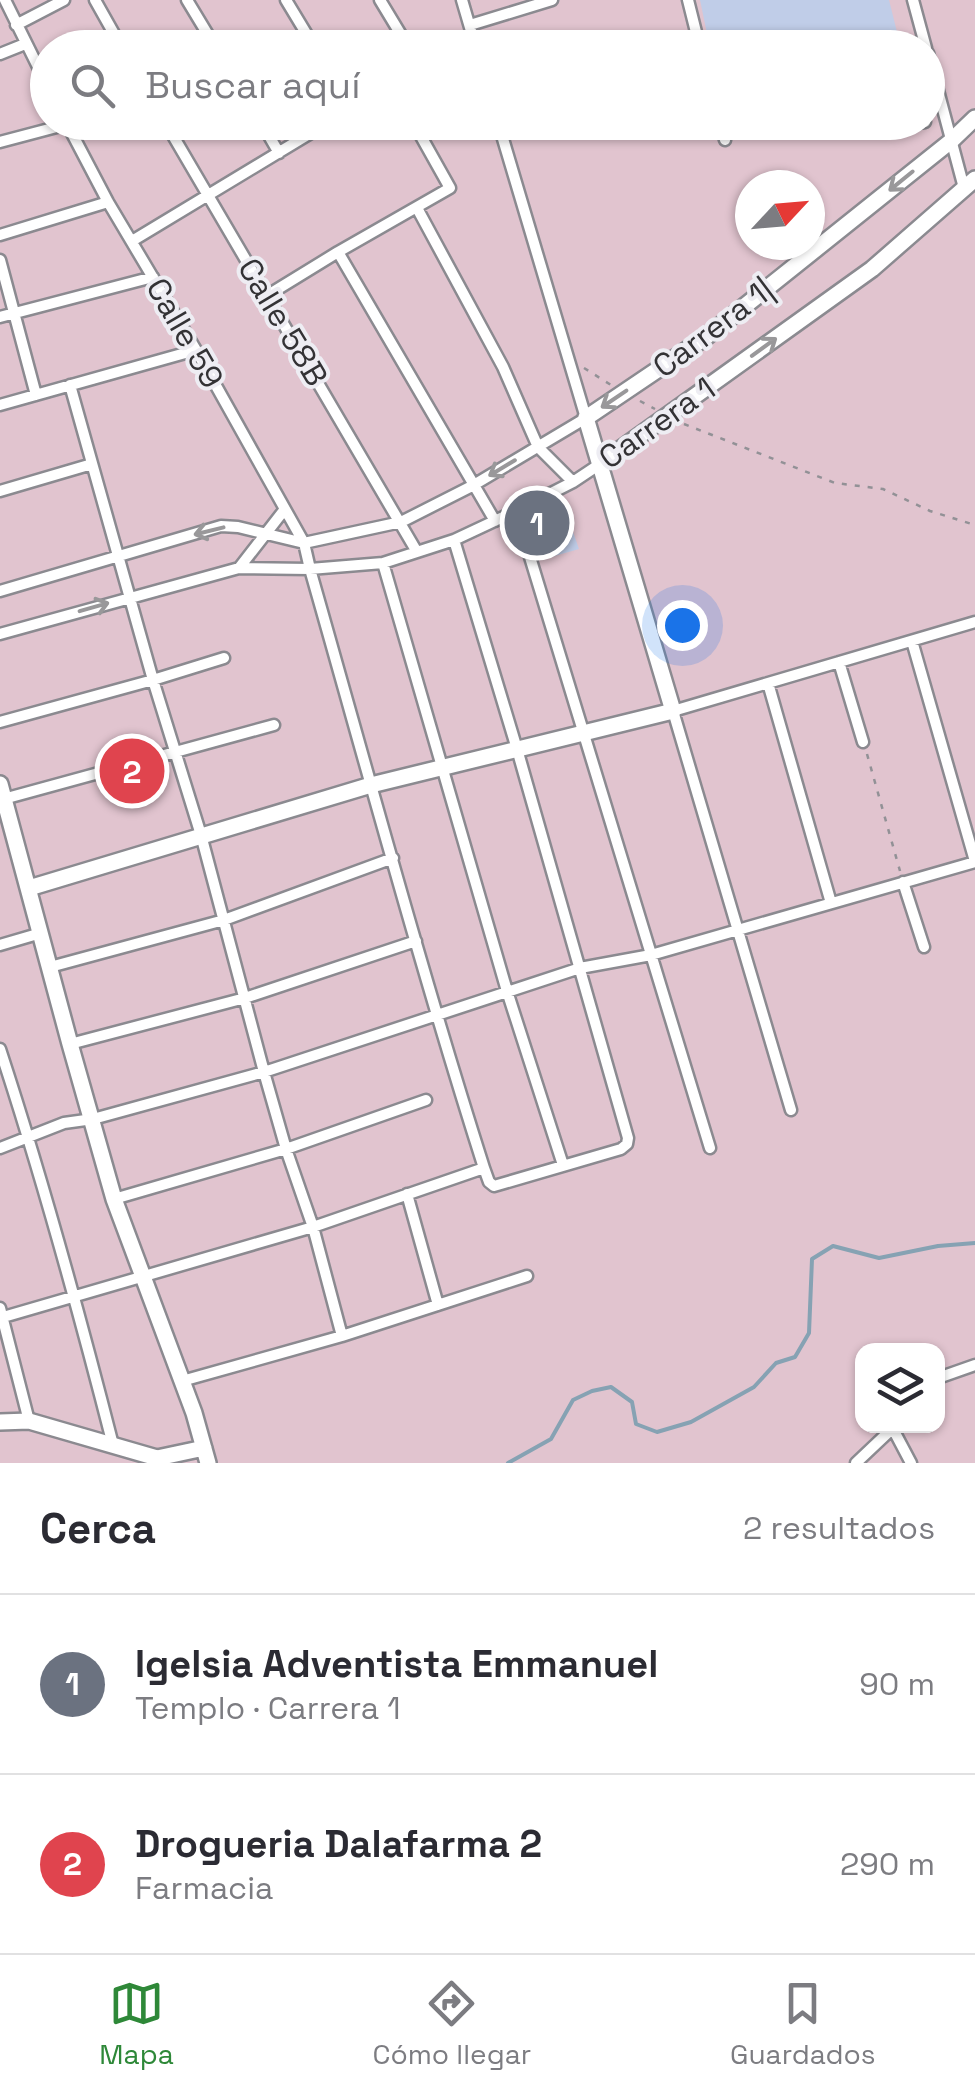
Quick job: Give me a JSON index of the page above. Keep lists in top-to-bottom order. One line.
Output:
{"streets":{"street":["Calle 58B","Carrera 1|","Calle 59","Carrera 1"]},"crossings":[["Calle 58B","Carrera 1"],["Calle 59","Carrera 1"]],"one_way":["Carrera 1|"],"north":"top right","page":{"search":"Buscar aquí","pins":["1","2"],"heading":["Cerca","2 resultados"],"list":[{"mark":"1","name":"Igelsia Adventista Emmanuel","note":"Templo · Carrera 1","value":"90 m"},{"mark":"2","name":"Drogueria Dalafarma 2","note":"Farmacia","value":"290 m"}],"nav":["Mapa","Cómo llegar","Guardados"]}}
